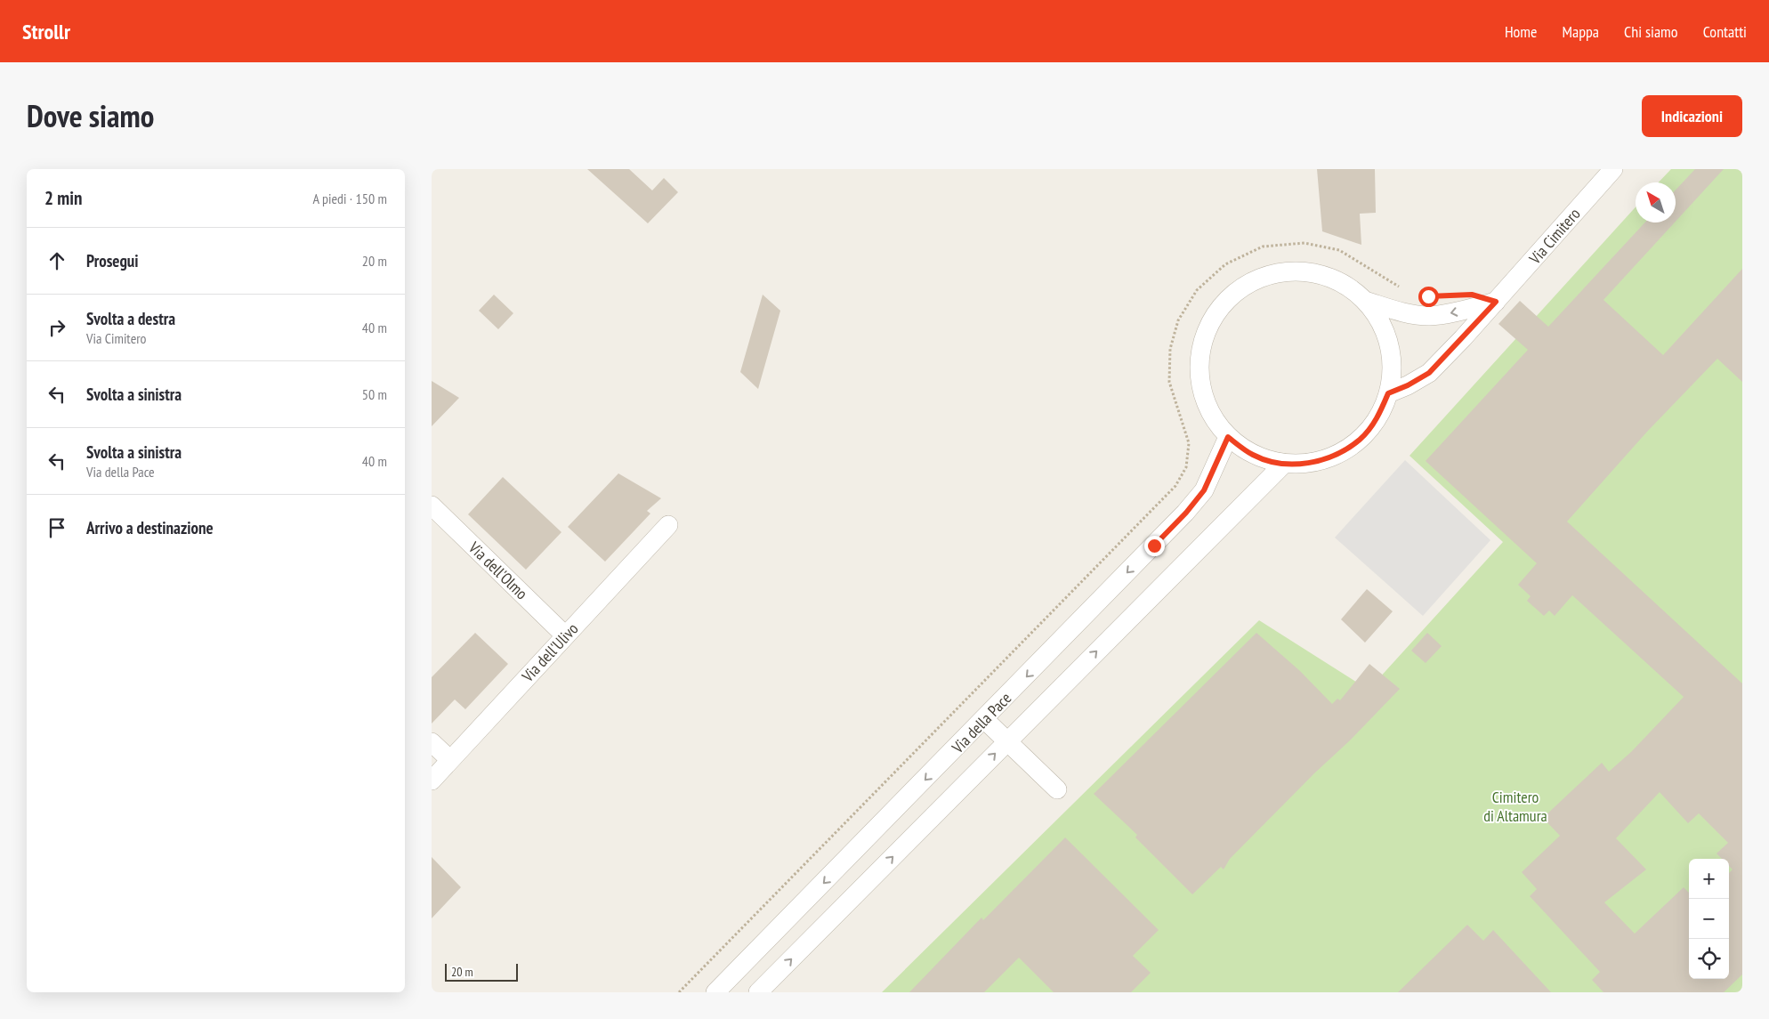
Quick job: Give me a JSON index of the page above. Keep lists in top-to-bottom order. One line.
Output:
{"streets":{"street":["Via Cimitero","Via dell'Olmo","Via dell'Ulivo","Via della Pace"]},"crossings":[["Via dell'Olmo","Via dell'Ulivo"]],"parks":["Cimitero di Altamura"],"scale_bar":"20 m","north":"top left","page":{"header":"Strollr","nav":["Home","Mappa","Chi siamo","Contatti"],"title":"Dove siamo","buttons":"Indicazioni","heading":["2 min","A piedi · 150 m"],"list":[["Prosegui","20 m"],["Svolta a destra","Via Cimitero","40 m"],["Svolta a sinistra","50 m"],["Svolta a sinistra","Via della Pace","40 m"],"Arrivo a destinazione"],"map_buttons":["+","−"],"scale":"20 m"}}
